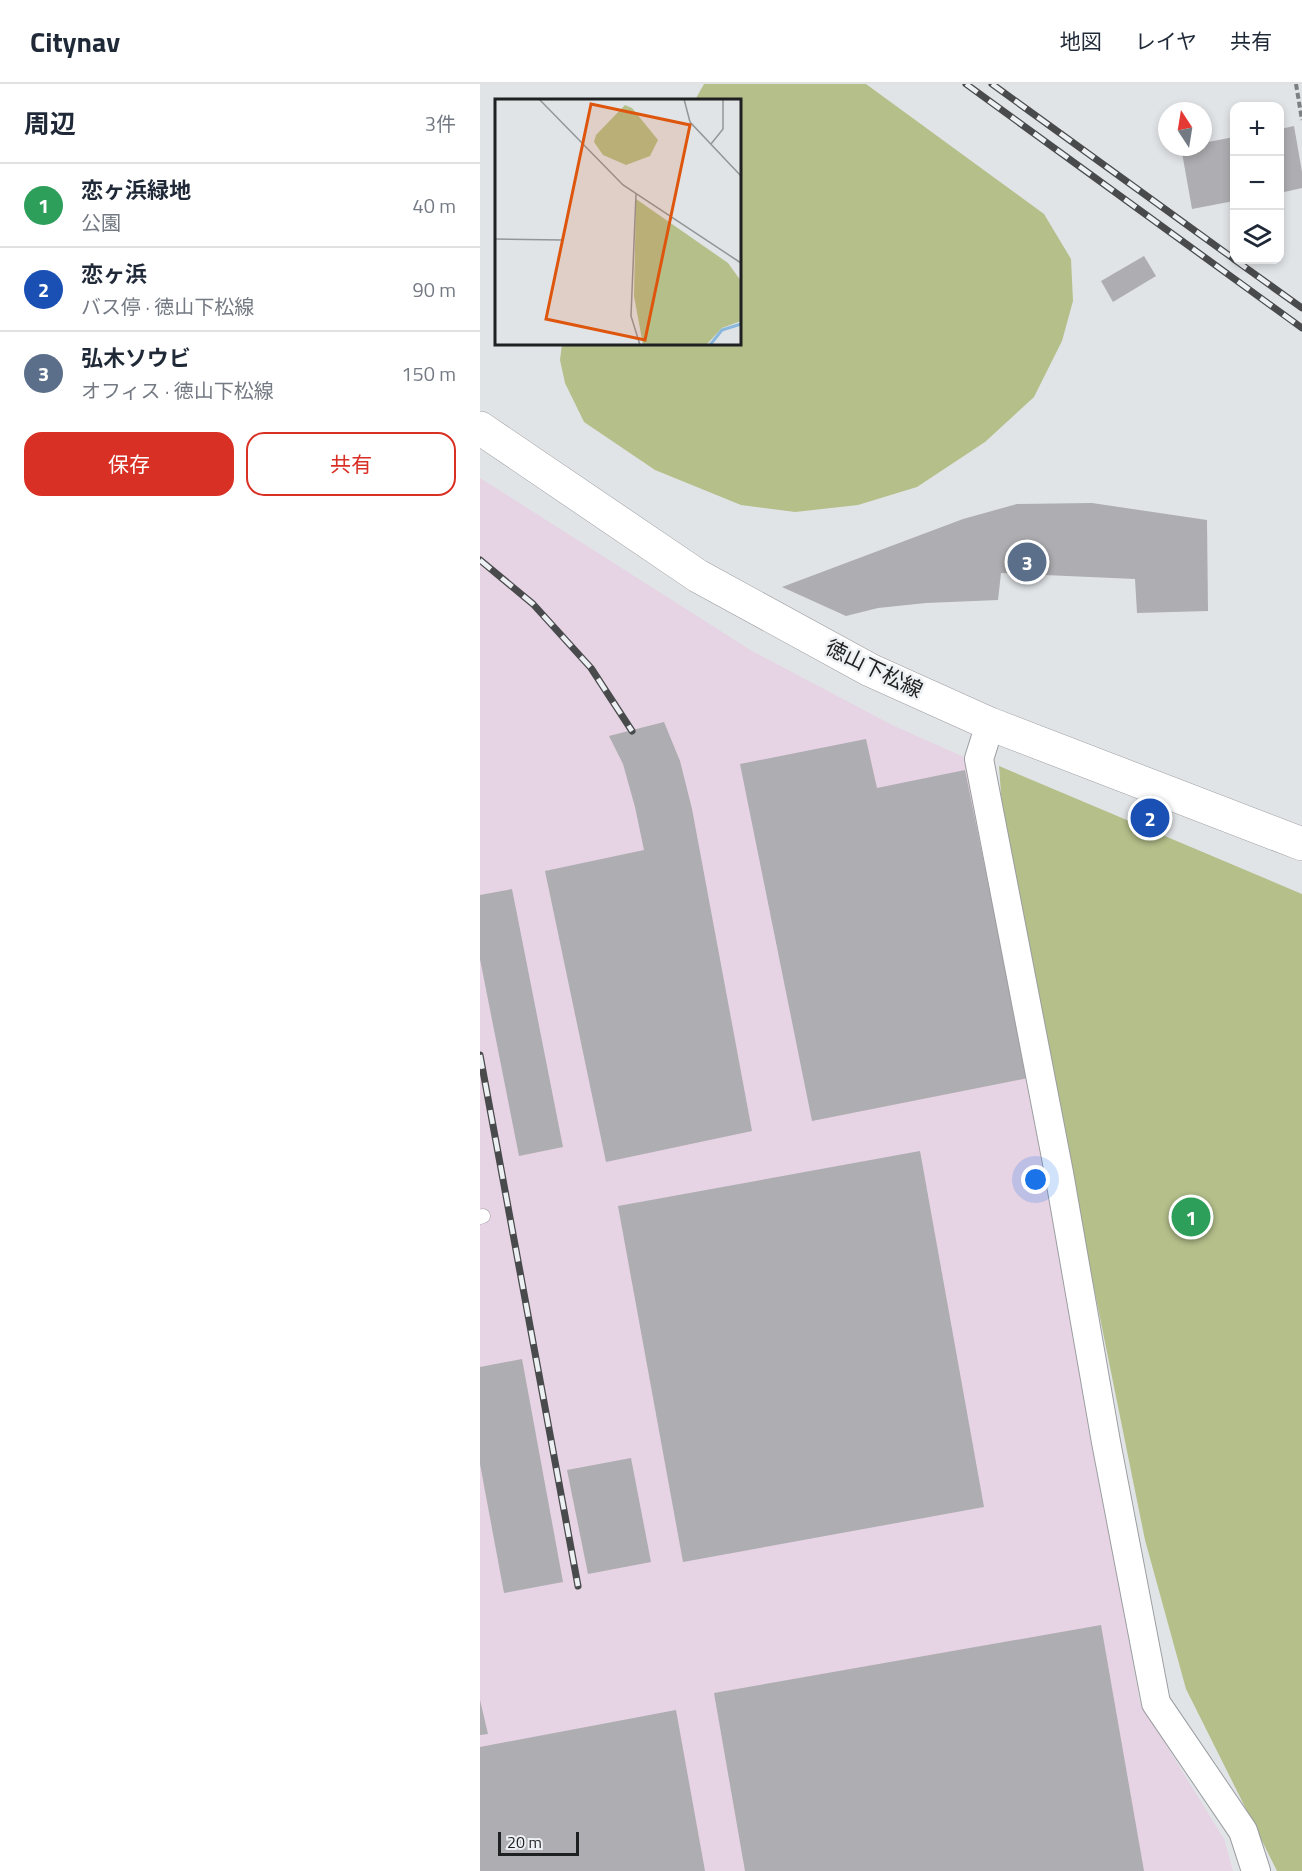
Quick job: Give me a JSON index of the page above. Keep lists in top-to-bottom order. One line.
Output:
{"streets":{"main road":["徳山下松線"]},"scale_bar":"20 m","north":"top","page":{"header":"Citynav","nav":["地図","レイヤ","共有"],"heading":["周辺","3件"],"map_buttons":["+","−"],"list":[{"mark":"1","name":"恋ヶ浜緑地","note":"公園","value":"40 m"},{"mark":"2","name":"恋ヶ浜","note":"バス停 · 徳山下松線","value":"90 m"},{"mark":"3","name":"弘木ソウビ","note":"オフィス · 徳山下松線","value":"150 m"}],"buttons":["保存","共有"],"pins":["3","2","1"],"scale":"20 m"}}
